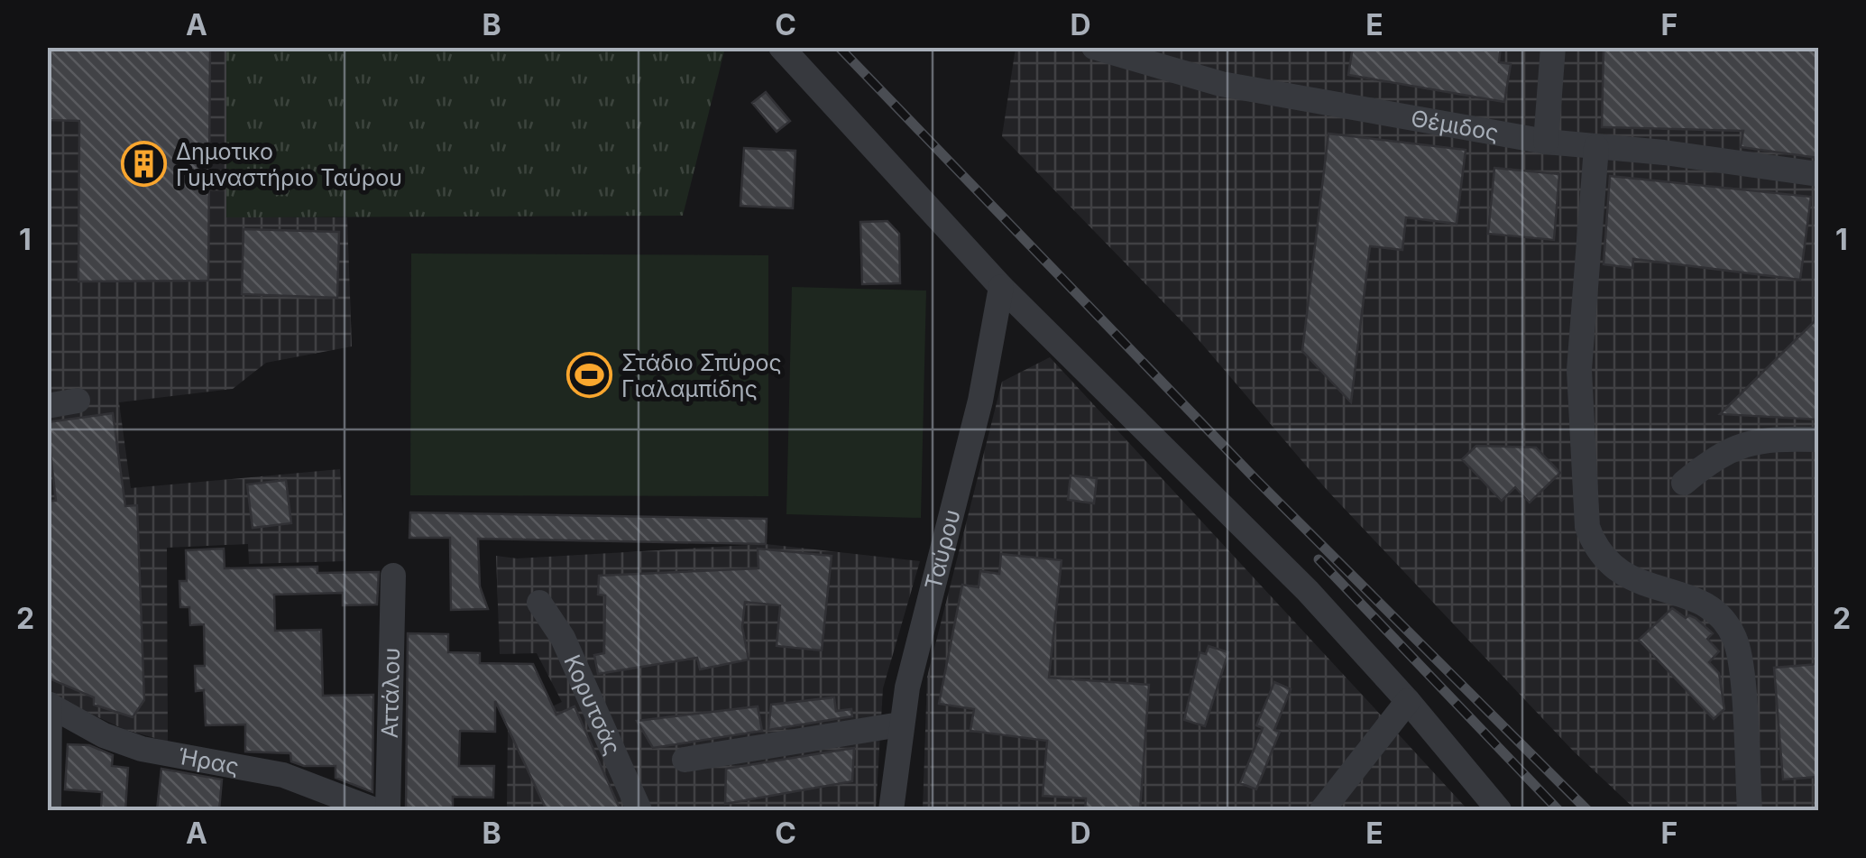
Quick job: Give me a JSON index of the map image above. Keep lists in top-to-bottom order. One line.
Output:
{"streets":{"street":["Θέμιδος","Ταύρου","Αττάλου","Κορυτσάς","Ήρας"]},"places":{"building":["Δημοτικο Γυμναστήριο Ταύρου"],"sports":["Στάδιο Σπύρος Γιαλαμπίδης"]},"grid":{"columns":["A","B","C","D","E","F"],"rows":["1","2"]}}
